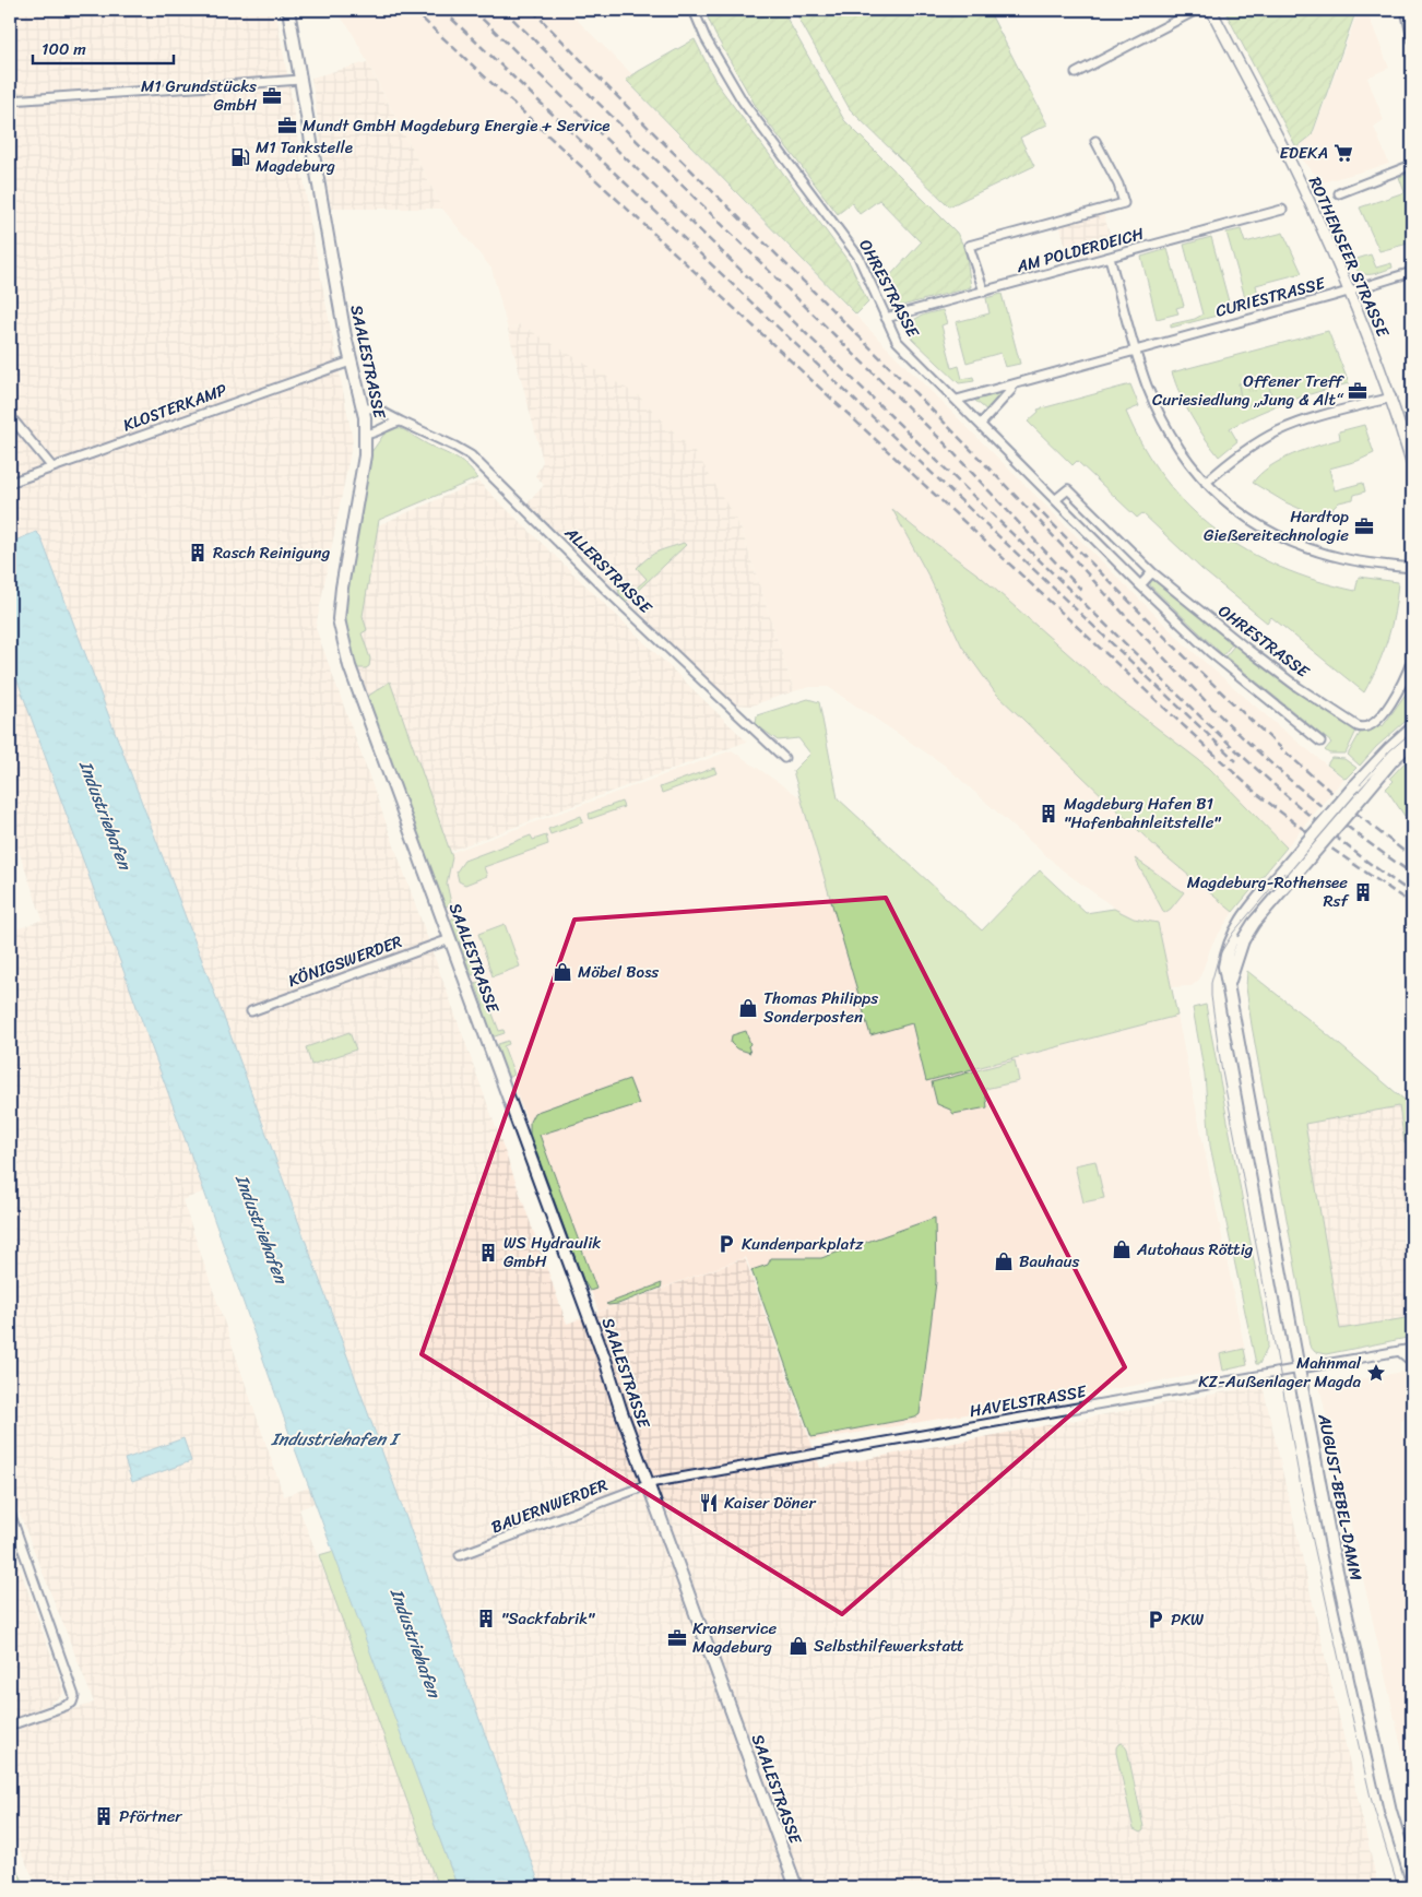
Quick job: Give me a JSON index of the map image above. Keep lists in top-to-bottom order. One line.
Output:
{"streets":{"main road":["SAALESTRASSE","AUGUST-BEBEL-DAMM"],"street":["AM POLDERDEICH","ROTHENSEER STRASSE","OHRESTRASSE","CURIESTRASSE","KLOSTERKAMP","ALLERSTRASSE","KÖNIGSWERDER","HAVELSTRASSE","BAUERNWERDER"]},"crossings":[["AM POLDERDEICH","OHRESTRASSE"],["ROTHENSEER STRASSE","CURIESTRASSE"],["OHRESTRASSE","CURIESTRASSE"],["SAALESTRASSE","KLOSTERKAMP"],["SAALESTRASSE","ALLERSTRASSE"],["SAALESTRASSE","KÖNIGSWERDER"],["SAALESTRASSE","HAVELSTRASSE"],["SAALESTRASSE","BAUERNWERDER"],["HAVELSTRASSE","AUGUST-BEBEL-DAMM"],["HAVELSTRASSE","BAUERNWERDER"]],"water":["Industriehafen","Industriehafen I"],"places":{"office":["M1 Grundstücks GmbH","Mundt GmbH Magdeburg Energie + Service","Offener Treff Curiesiedlung „Jung & Alt“","Hardtop Gießereitechnologie","Kranservice Magdeburg"],"supermarket":["EDEKA"],"fuel station":["M1 Tankstelle Magdeburg"],"building":["Rasch Reinigung","Magdeburg Hafen B1 \"Hafenbahnleitstelle\"","Magdeburg-Rothensee Rsf","WS Hydraulik GmbH","\"Sackfabrik\"","Pförtner"],"shop":["Möbel Boss","Thomas Philipps Sonderposten","Autohaus Röttig","Bauhaus","Selbsthilfewerkstatt"],"parking":["Kundenparkplatz","PKW"],"place":["Mahnmal KZ-Außenlager Magda"],"restaurant":["Kaiser Döner"]},"scale_bar":"100 m"}
